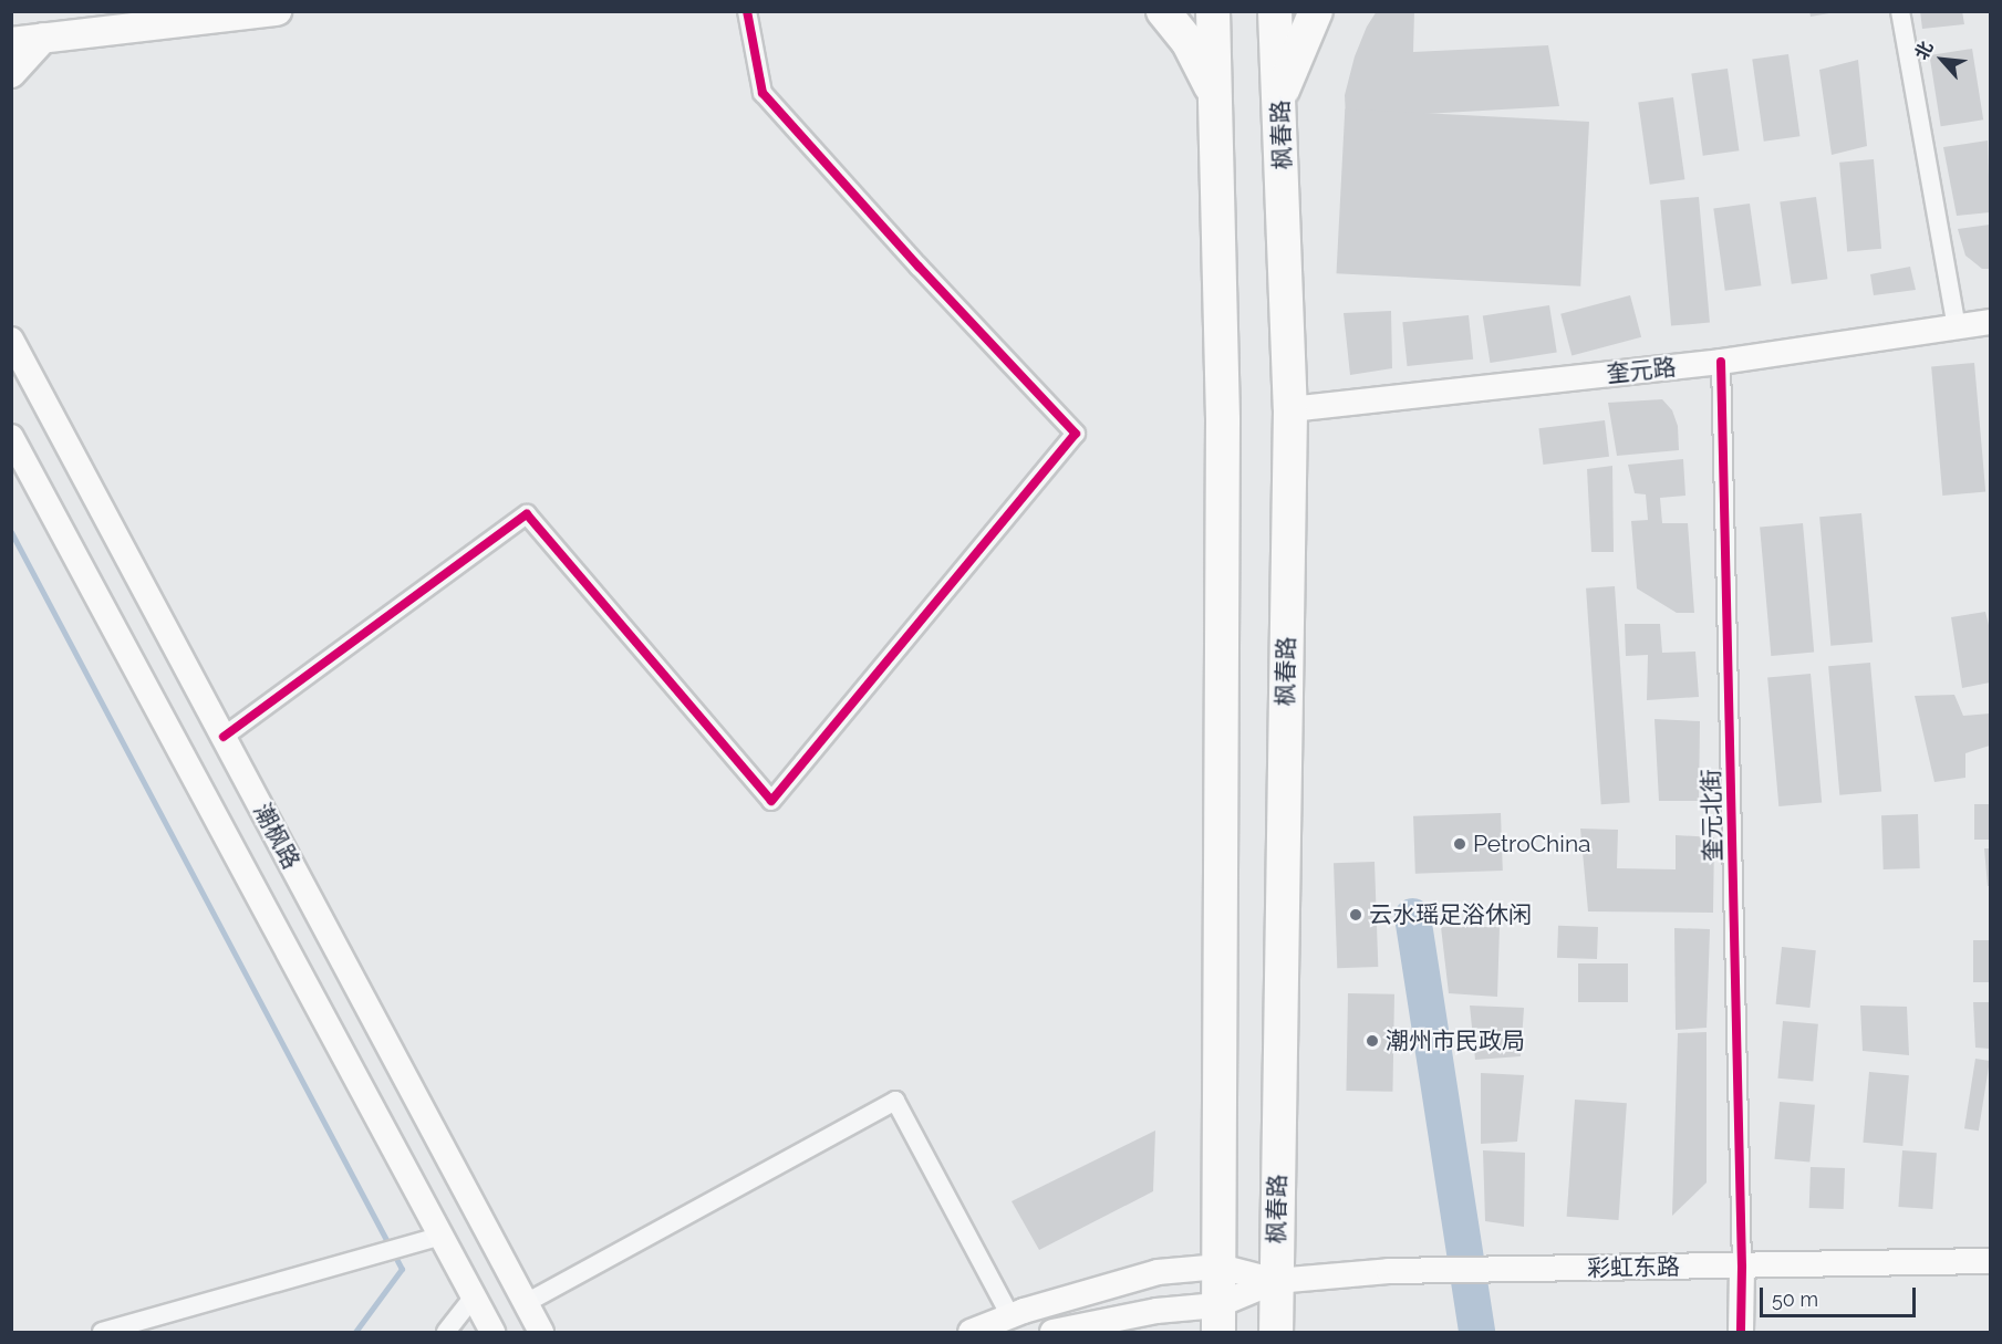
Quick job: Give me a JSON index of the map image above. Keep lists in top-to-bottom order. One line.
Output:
{"streets":{"highway":["枫春路"],"main road":["奎元路","潮枫路","彩虹东路"],"street":["奎元北街"]},"crossings":[["枫春路","奎元路"],["枫春路","彩虹东路"],["奎元路","奎元北街"],["奎元北街","彩虹东路"]],"places":["PetroChina","云水瑶足浴休闲","潮州市民政局"],"scale_bar":"50 m","north":"top left"}
